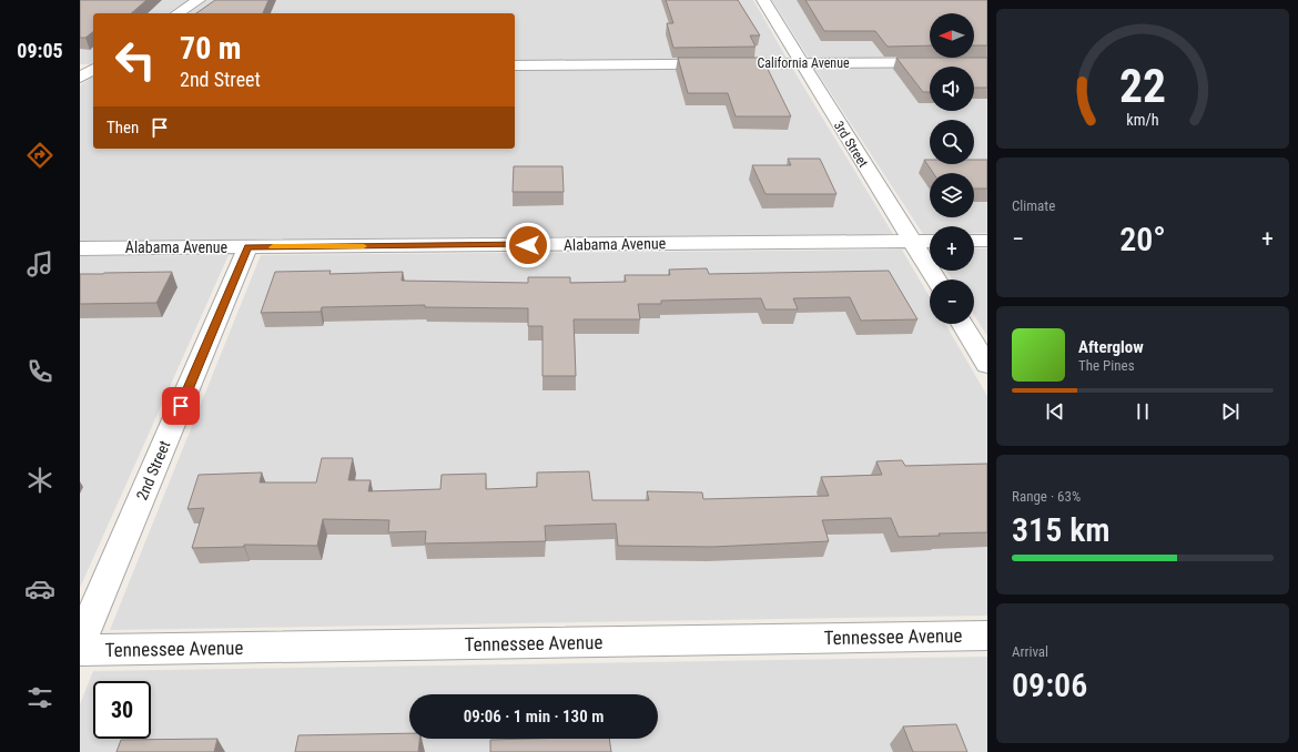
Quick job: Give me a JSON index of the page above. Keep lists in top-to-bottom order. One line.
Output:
{"streets":{"street":["California Avenue","3rd Street","Alabama Avenue","2nd Street","Tennessee Avenue"]},"crossings":[["California Avenue","3rd Street"],["3rd Street","Alabama Avenue"],["Alabama Avenue","2nd Street"]],"north":"left","page":{"tabs":"09:05","map_buttons":["+","−"],"turn":["70 m","2nd Street"],"then":"Then","tile":["Climate",["Range · 63%","315 km"],["Arrival","09:06"]],"heat":["−","20°","+"],"song":["Afterglow","The Pines"],"limit":"30","trip":"09:06 · 1 min · 130 m","gauge":["22","km/h"]}}
